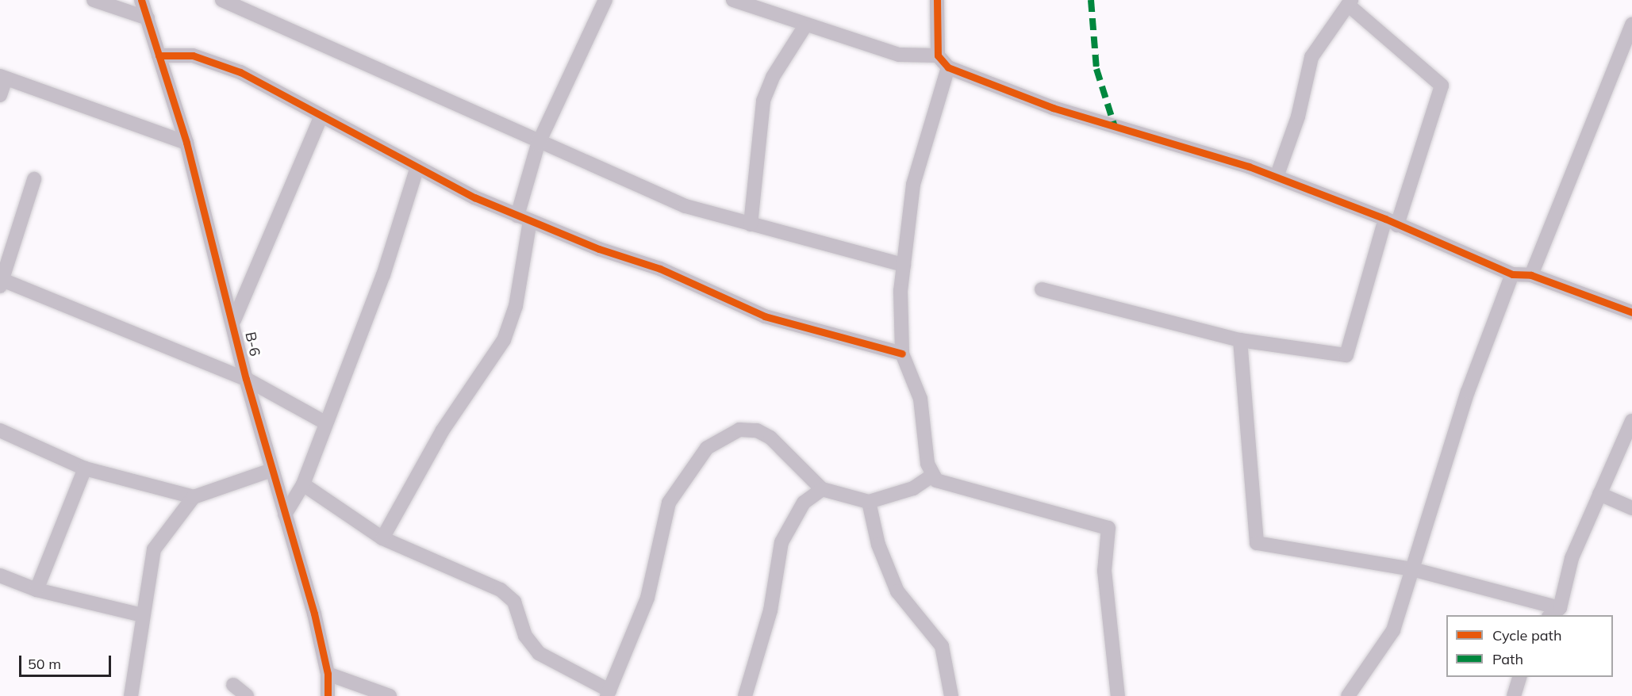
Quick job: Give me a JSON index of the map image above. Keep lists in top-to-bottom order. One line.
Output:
{"streets":{"street":["B-6"]},"legend":["Cycle path","Path"],"scale_bar":"50 m"}
